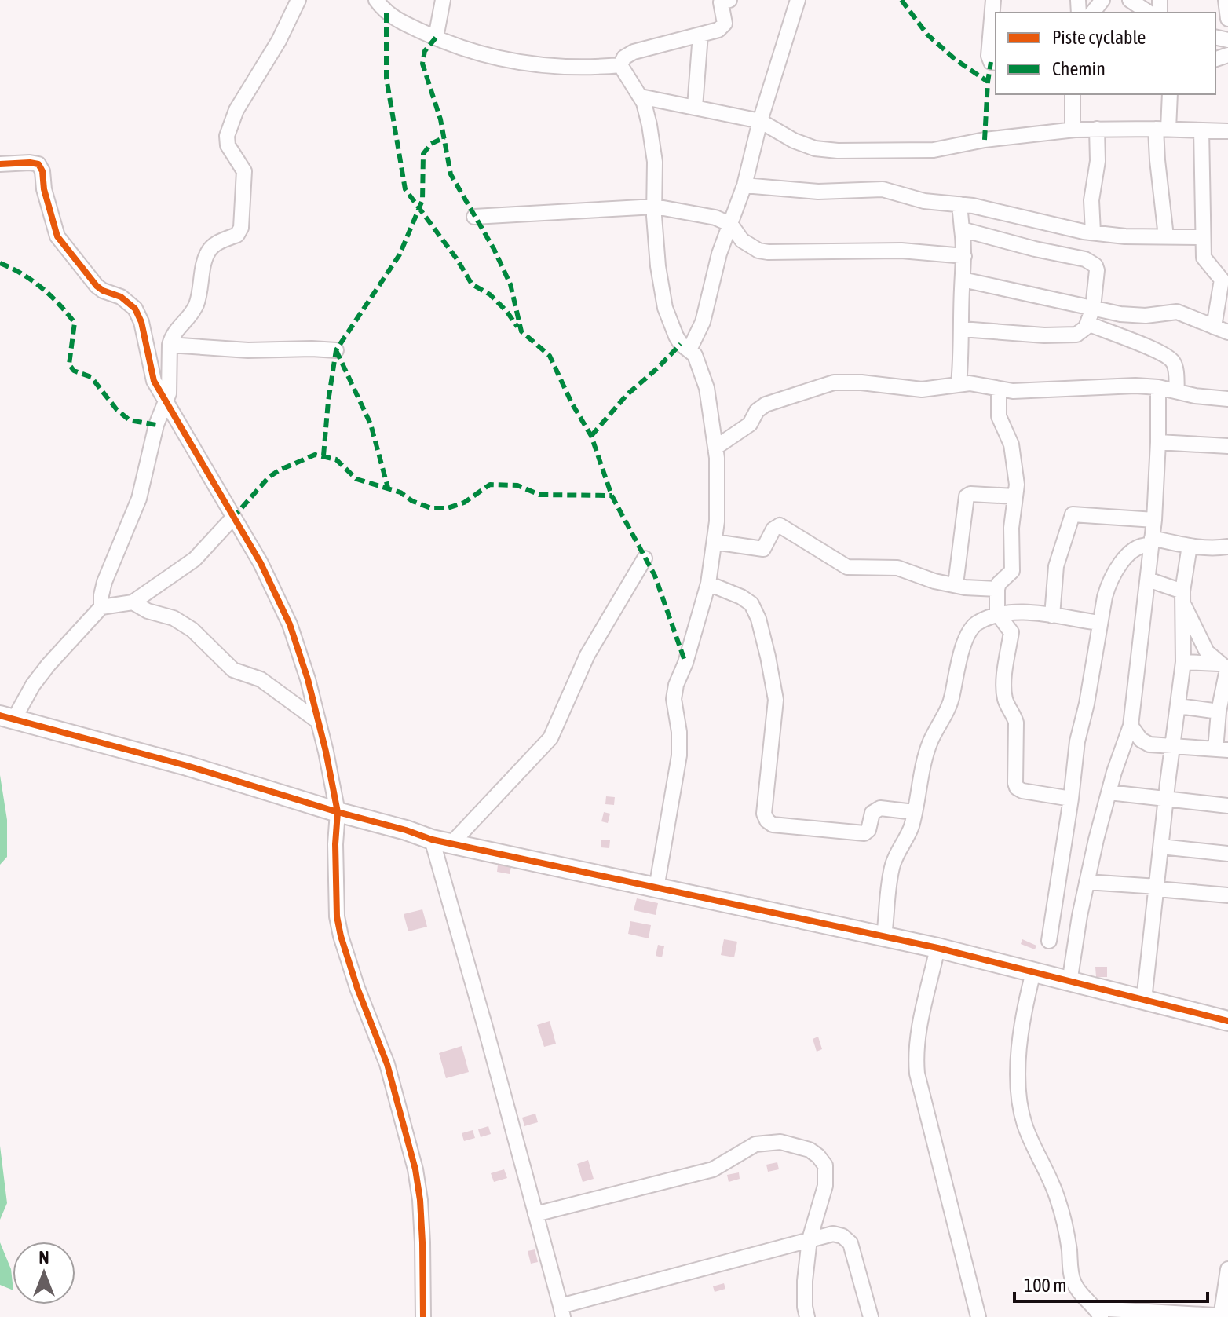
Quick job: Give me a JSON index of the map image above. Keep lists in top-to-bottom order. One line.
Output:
{"legend":["Piste cyclable","Chemin"],"scale_bar":"100 m","north":"top"}
